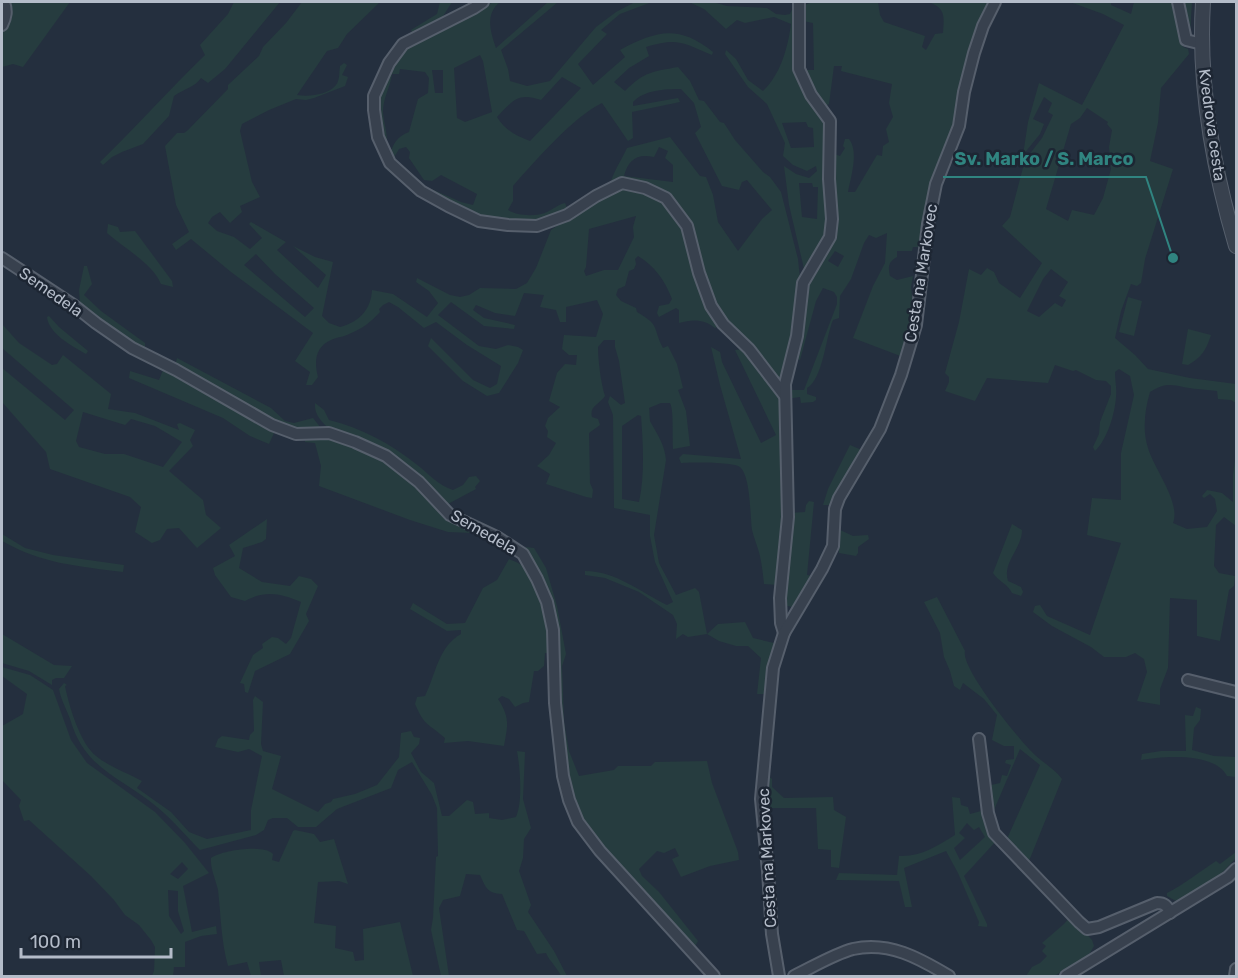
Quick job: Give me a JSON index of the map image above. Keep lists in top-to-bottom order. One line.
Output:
{"streets":{"street":["Kvedrova cesta","Cesta na Markovec","Semedela"]},"places":["Sv. Marko / S. Marco"],"scale_bar":"100 m"}
